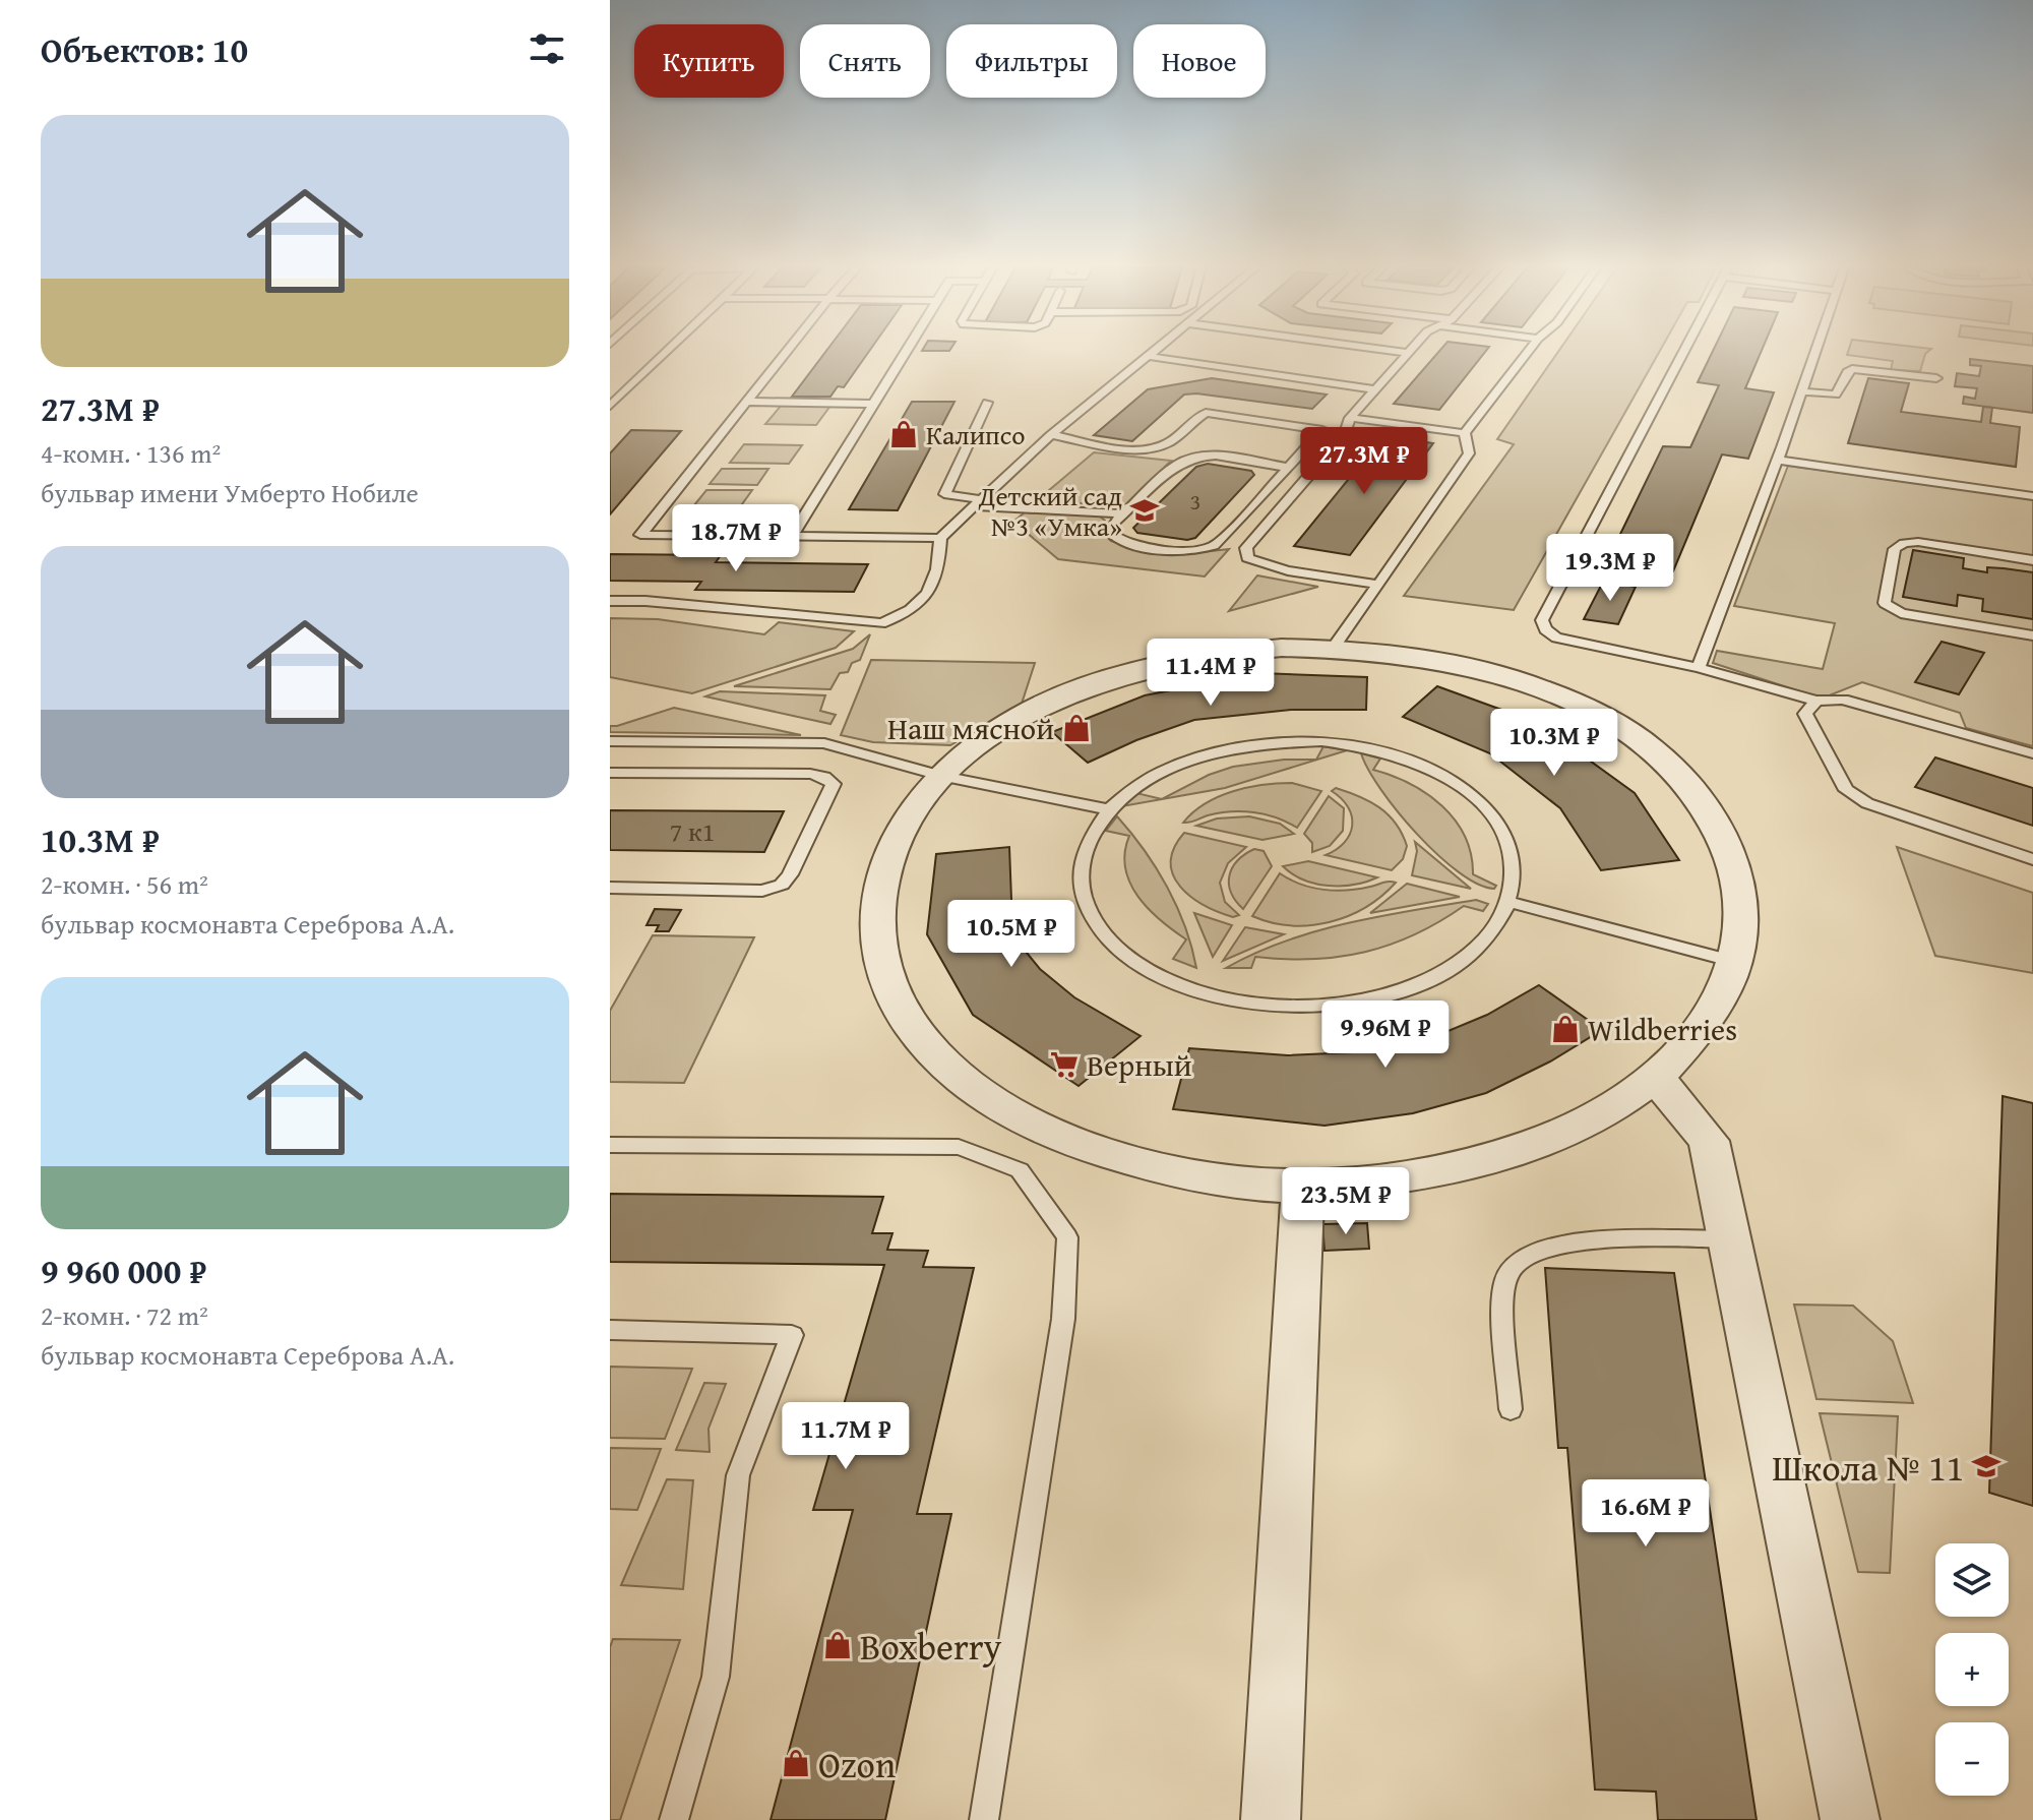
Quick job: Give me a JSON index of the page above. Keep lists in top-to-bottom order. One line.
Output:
{"places":{"shop":["Калипсо","Наш мясной","Wildberries","Boxberry","Ozon"],"school or university":["Детский сад №3 «Умка»","Школа № 11"],"supermarket":["Верный"]},"house_numbers":["3","7 к1"],"page":{"heading":"Объектов: 10","chip":["Купить","Снять","Фильтры","Новое"],"list":[{"name":"27.3M ₽","note":"4-комн. · 136 m² · бульвар имени Умберто Нобиле"},{"name":"10.3M ₽","note":"2-комн. · 56 m² · бульвар космонавта Сереброва А.А."},{"name":"9 960 000 ₽","note":"2-комн. · 72 m² · бульвар космонавта Сереброва А.А."}],"price":["27.3M ₽","18.7M ₽","19.3M ₽","11.4M ₽","10.3M ₽","10.5M ₽","9.96M ₽","23.5M ₽","11.7M ₽","16.6M ₽"],"map_buttons":["+","−"]}}
